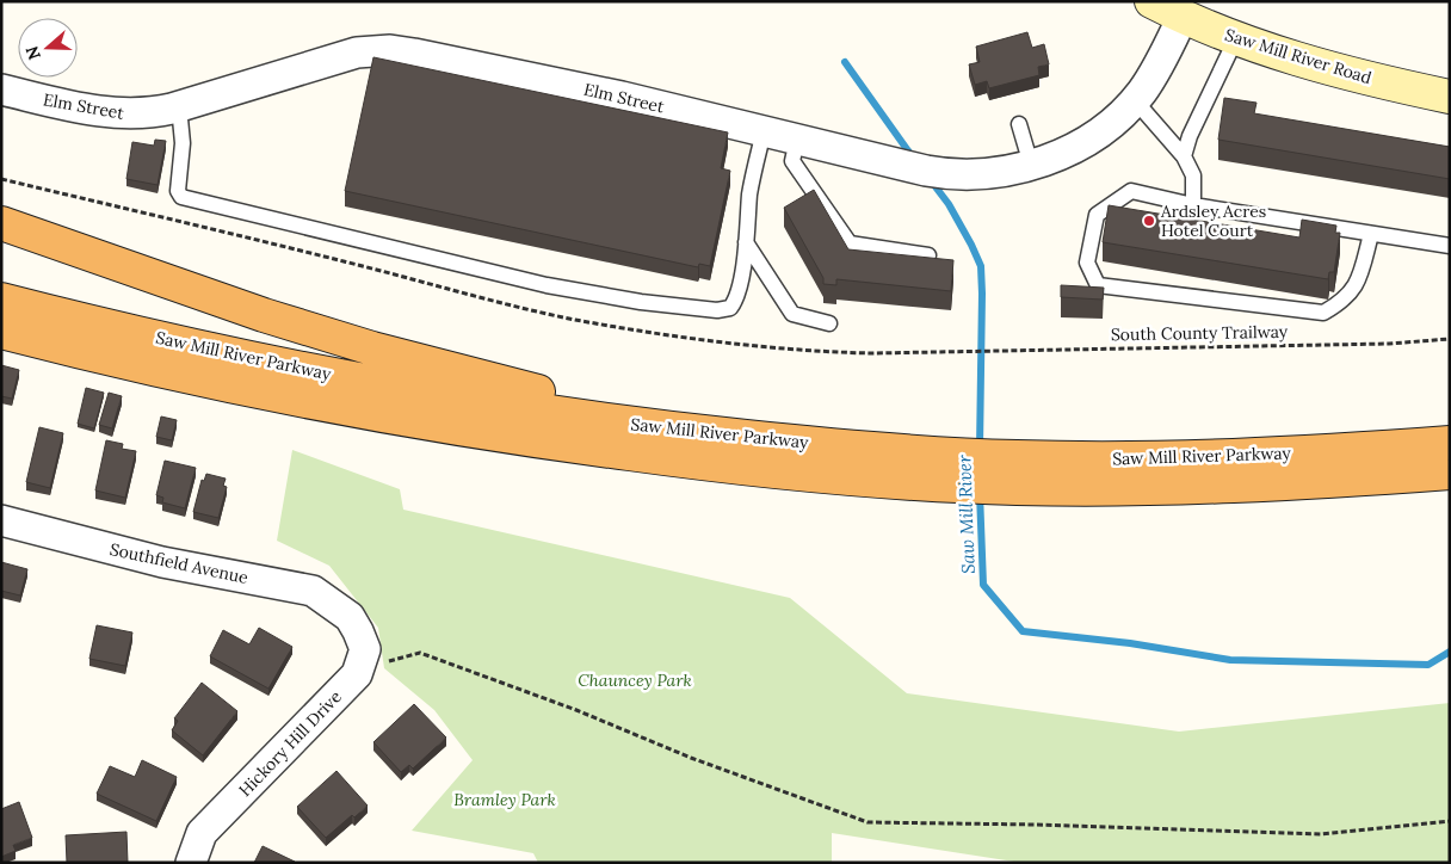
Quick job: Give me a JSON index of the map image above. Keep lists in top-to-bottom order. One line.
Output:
{"streets":{"highway":["Saw Mill River Parkway"],"main road":["Saw Mill River Road"],"street":["Elm Street","Southfield Avenue","Hickory Hill Drive"],"path":["South County Trailway"]},"crossings":[["Saw Mill River Road","Elm Street"],["Southfield Avenue","Hickory Hill Drive"]],"water":["Saw Mill River"],"parks":["Chauncey Park","Bramley Park"],"places":["Ardsley Acres Hotel Court"],"north":"left"}
